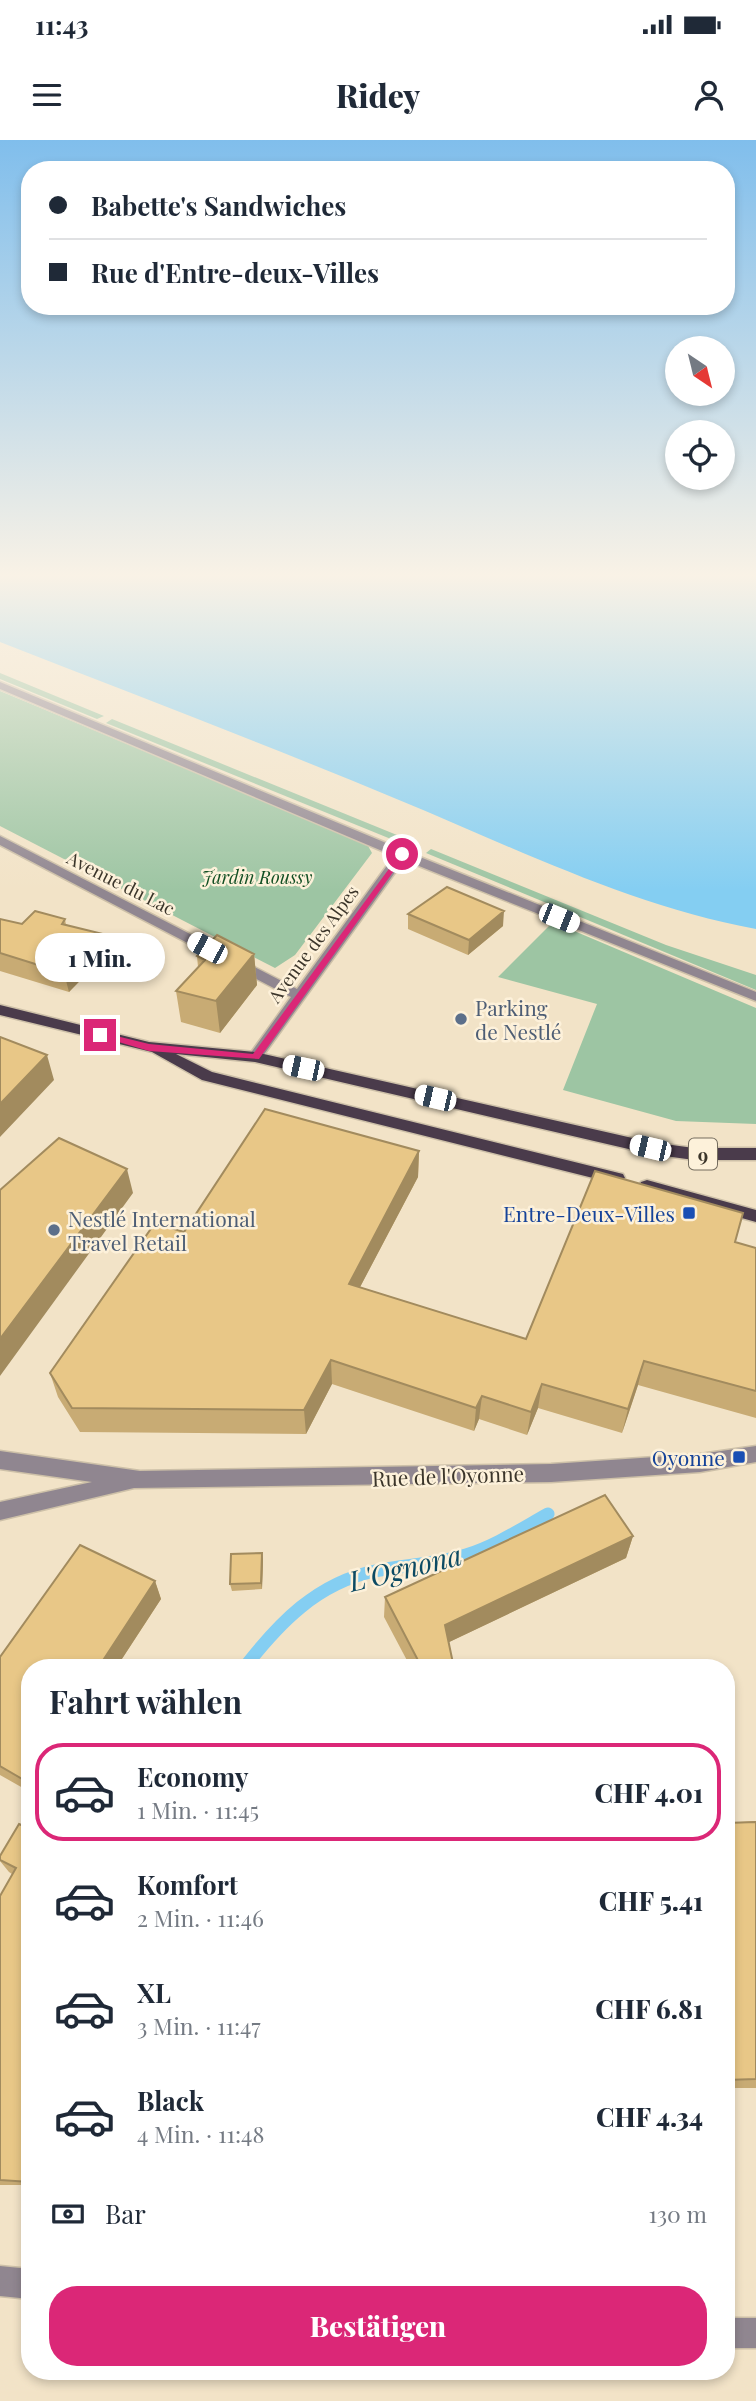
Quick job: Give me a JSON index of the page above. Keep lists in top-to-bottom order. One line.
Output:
{"streets":{"main road":["9"],"street":["Avenue du Lac","Avenue des Alpes","Rue de l'Oyonne"]},"crossings":[["Avenue du Lac","Avenue des Alpes"],["Avenue des Alpes","9"]],"water":["L'Ognona"],"parks":["Jardin Roussy"],"places":{"other":["Parking de Nestlé","Nestlé International Travel Retail"],"transit":["Entre-Deux-Villes","Oyonne"]},"north":"bottom right","page":{"status":"11:43","header":"Ridey","banner":["Babette's Sandwiches","Rue d'Entre-deux-Villes"],"bubble":"1 Min.","heading":"Fahrt wählen","list":[{"name":"Economy","note":"1 Min. · 11:45","value":"CHF 4.01"},{"name":"Komfort","note":"2 Min. · 11:46","value":"CHF 5.41"},{"name":"XL","note":"3 Min. · 11:47","value":"CHF 6.81"},{"name":"Black","note":"4 Min. · 11:48","value":"CHF 4.34"}],"pay":["Bar","130 m"],"buttons":"Bestätigen"}}
